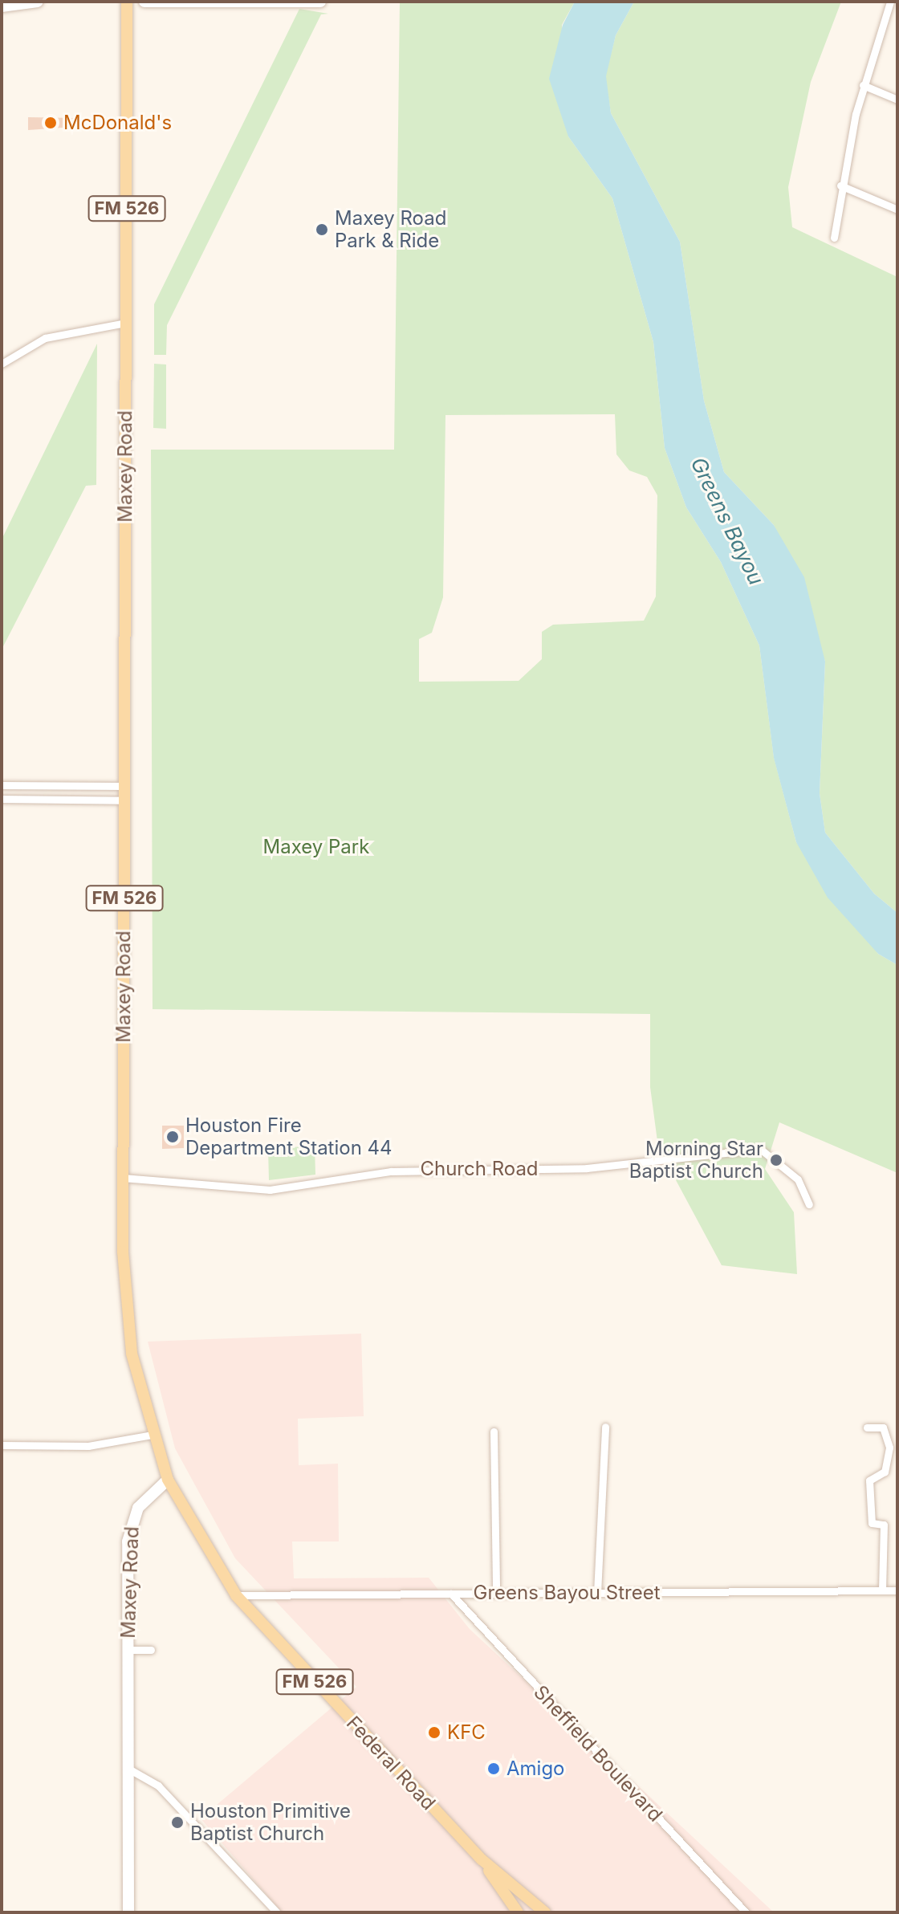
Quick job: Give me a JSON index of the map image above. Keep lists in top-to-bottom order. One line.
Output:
{"streets":{"main road":["FM 526","Maxey Road","Federal Road"],"street":["Church Road","Greens Bayou Street","Sheffield Boulevard"]},"crossings":[["Maxey Road","Church Road"],["Maxey Road","Federal Road"],["Greens Bayou Street","Sheffield Boulevard"],["Greens Bayou Street","Federal Road"]],"water":["Greens Bayou"],"parks":["Maxey Park"],"places":["McDonald's","Maxey Road Park & Ride","Houston Fire Department Station 44","Morning Star Baptist Church","KFC","Amigo","Houston Primitive Baptist Church"]}
